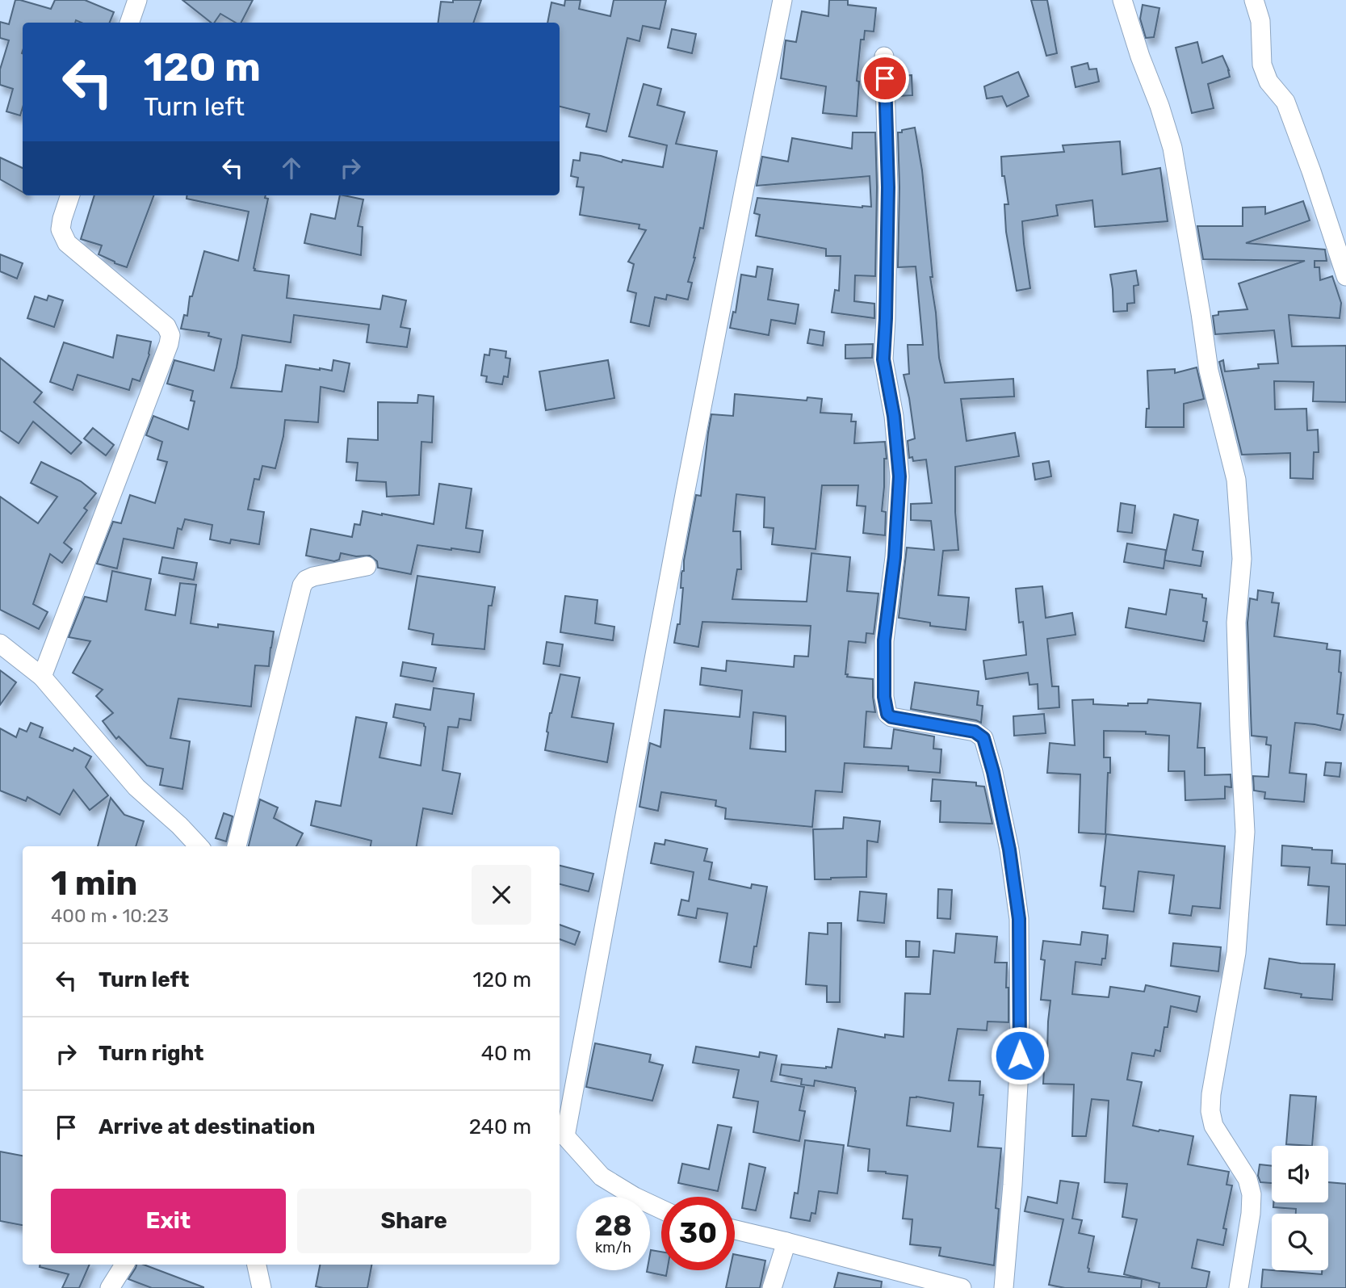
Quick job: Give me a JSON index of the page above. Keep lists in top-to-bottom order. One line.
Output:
{"page":{"turn":["120 m","Turn left"],"heading":["1 min","400 m · 10:23"],"list":[{"name":"Turn left","value":"120 m"},{"name":"Turn right","value":"40 m"},{"name":"Arrive at destination","value":"240 m"}],"buttons":["Exit","Share"],"speed":"28 km/h","limit":"30"}}
